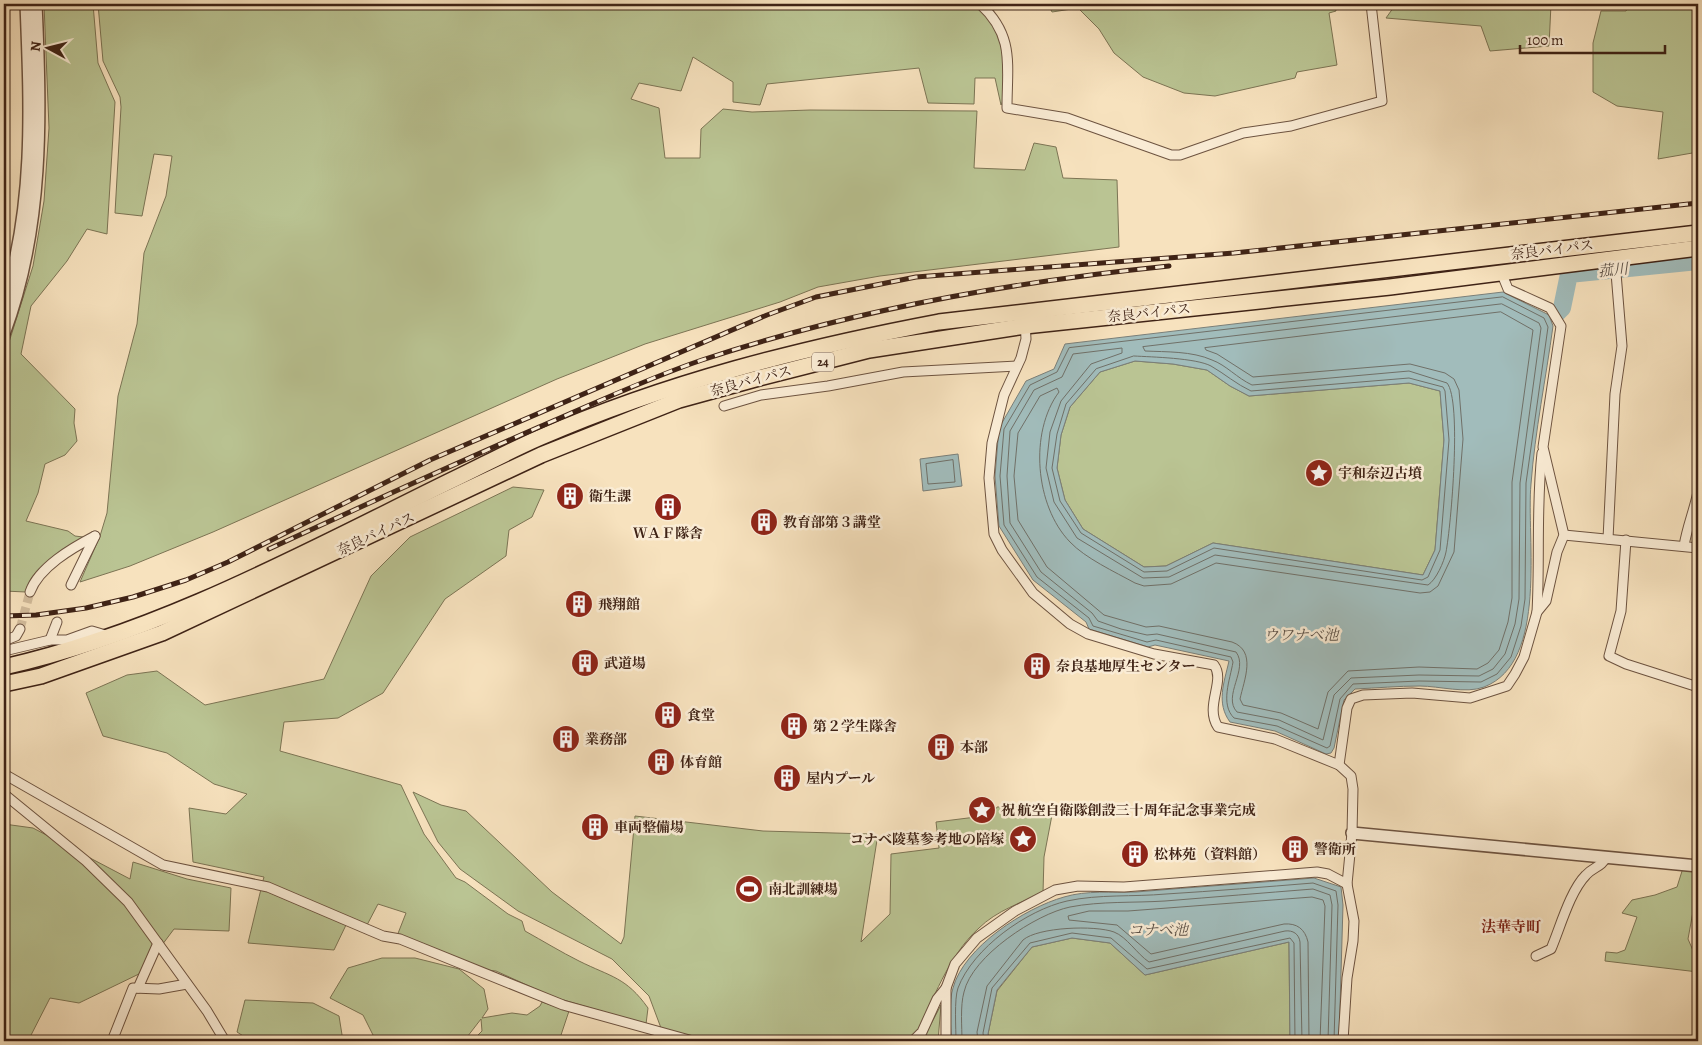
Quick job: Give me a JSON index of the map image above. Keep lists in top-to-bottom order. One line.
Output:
{"streets":{"highway":["奈良バイパス","24"]},"districts":["法華寺町"],"water":["菰川","ウワナベ池","コナベ池"],"places":{"place":["宇和奈辺古墳","祝 航空自衛隊創設三十周年記念事業完成","コナベ陵墓参考地の陪塚"],"building":["衛生課","ＷＡＦ隊舎","教育部第３講堂","飛翔館","武道場","奈良基地厚生センター","食堂","第２学生隊舎","業務部","本部","体育館","屋内プール","車両整備場","警衛所","松林苑（資料館）"],"sports":["南北訓練場"]},"scale_bar":"100 m","north":"left"}
